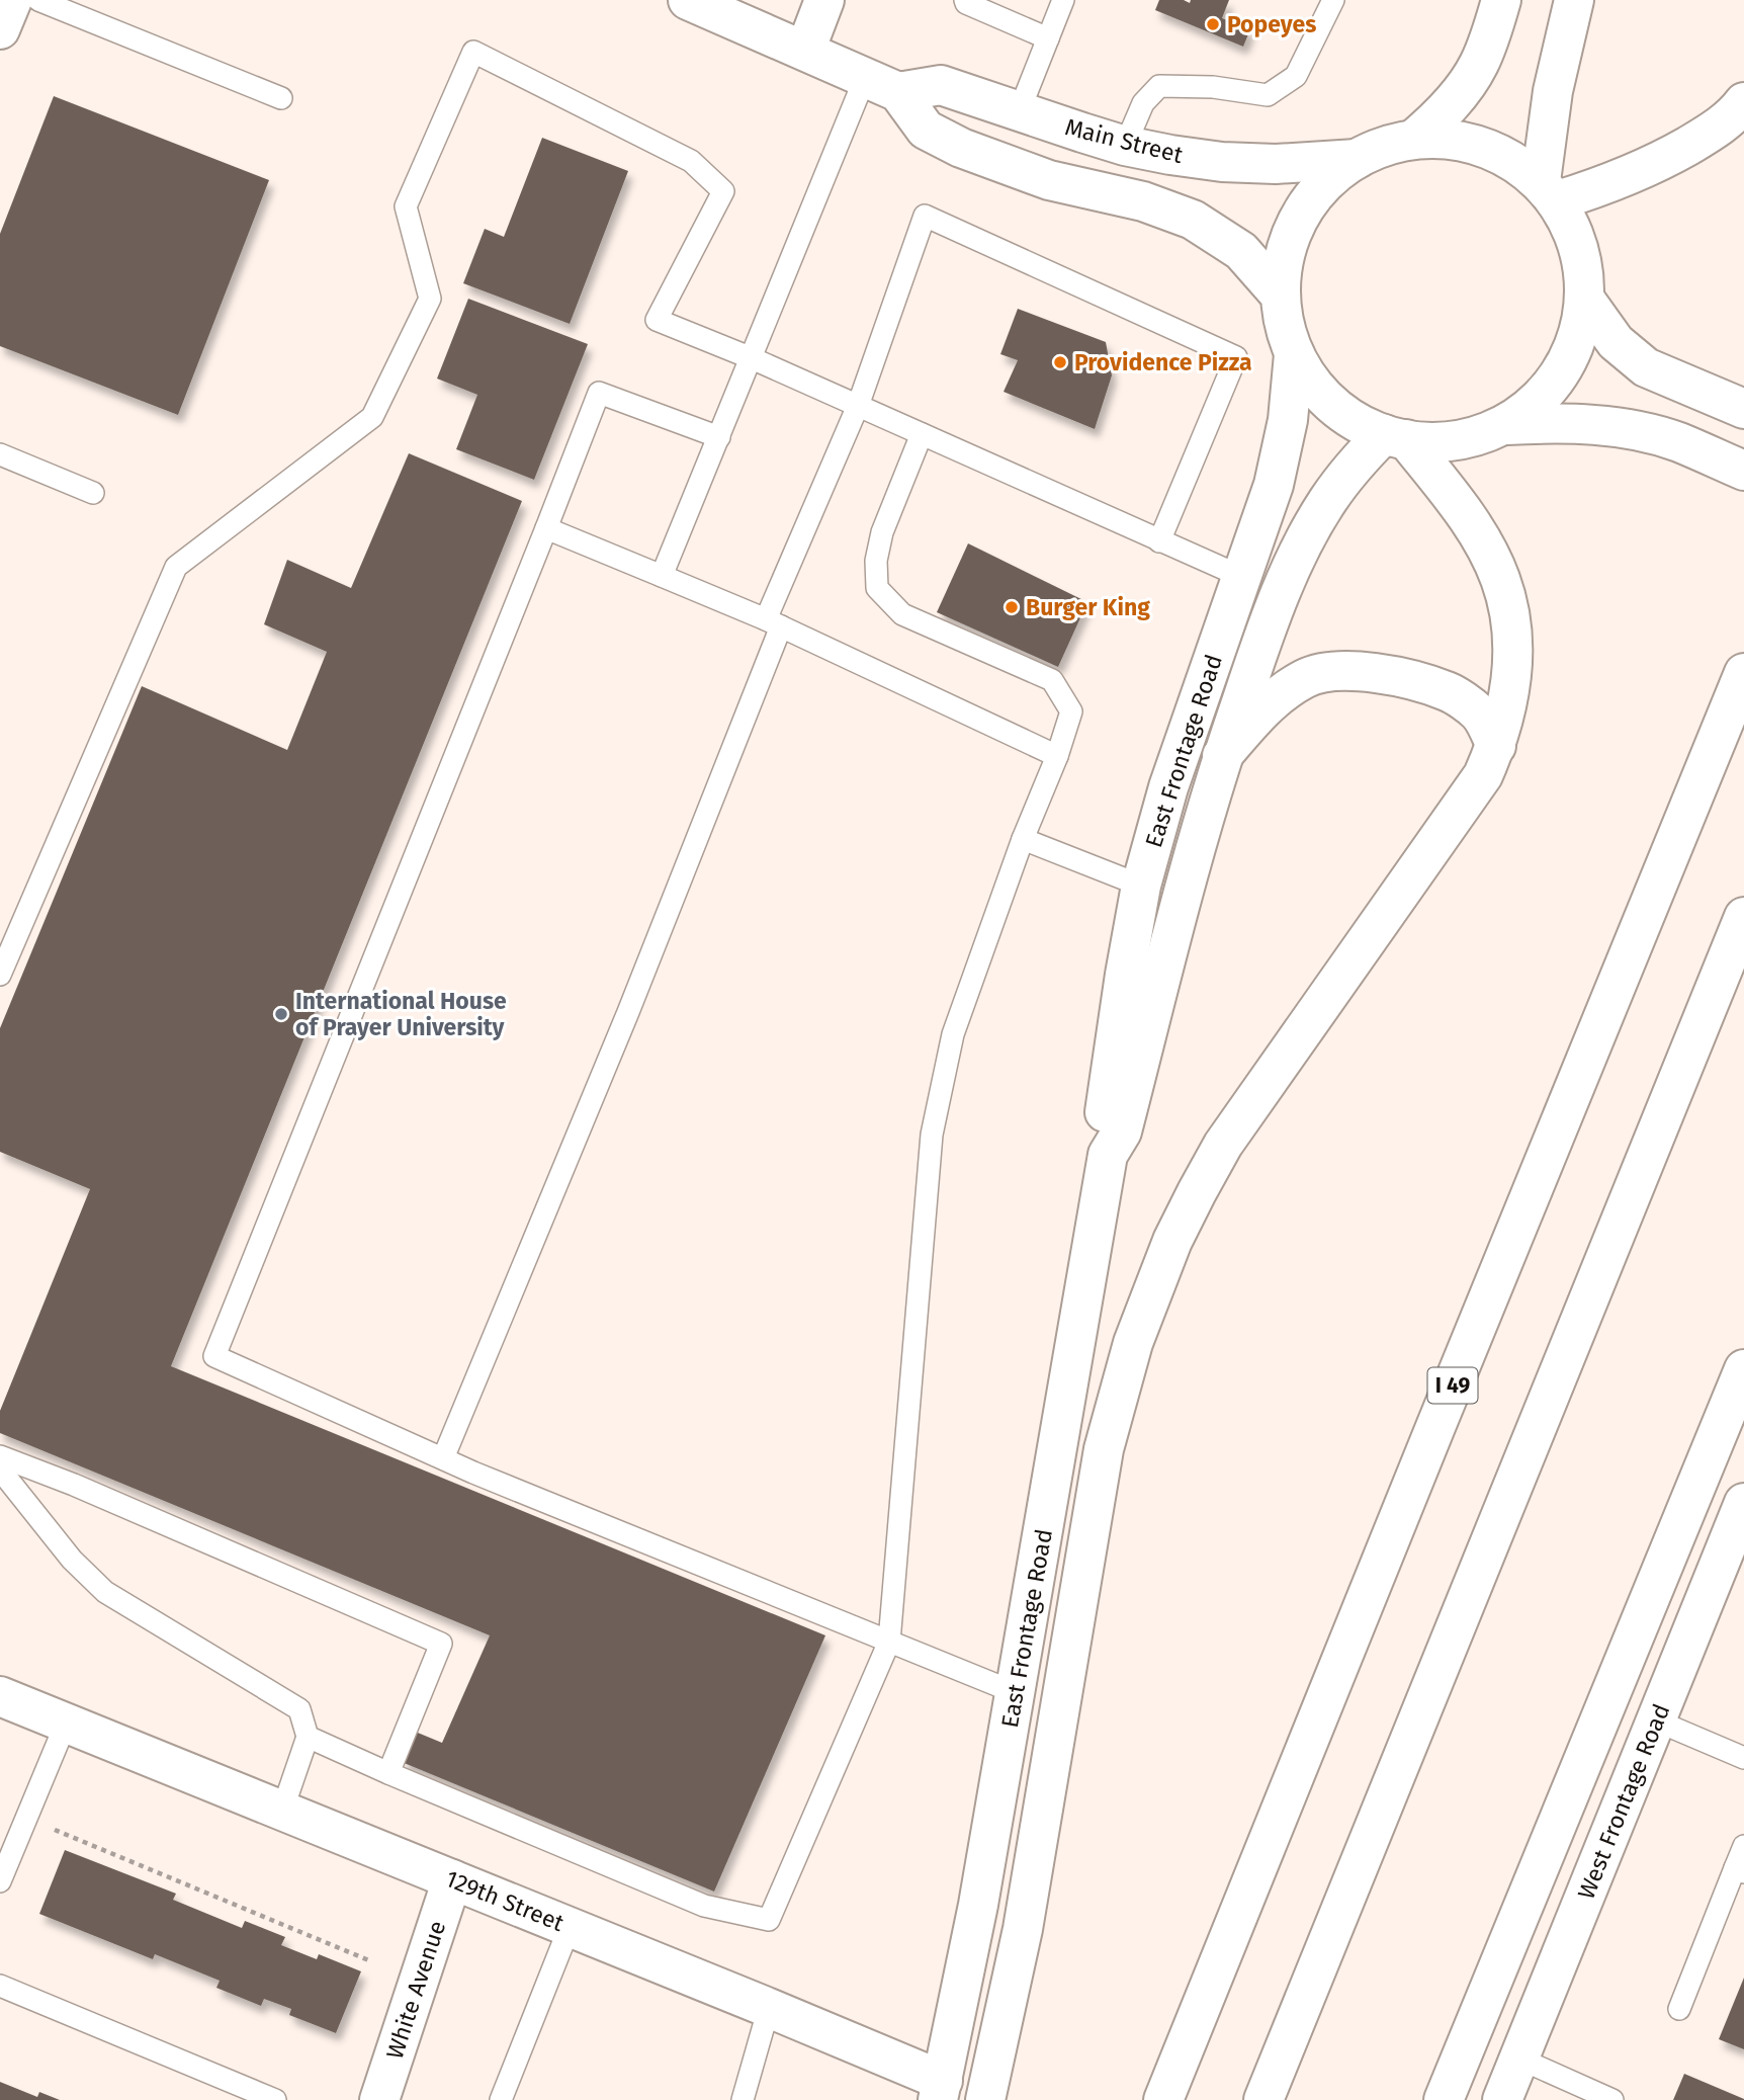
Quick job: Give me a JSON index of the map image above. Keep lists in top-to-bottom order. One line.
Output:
{"streets":{"main road":["Main Street","East Frontage Road","I 49","West Frontage Road","129th Street","White Avenue"]},"crossings":[["East Frontage Road","129th Street"],["129th Street","White Avenue"]],"places":["Popeyes","Providence Pizza","Burger King","International House of Prayer University"]}
